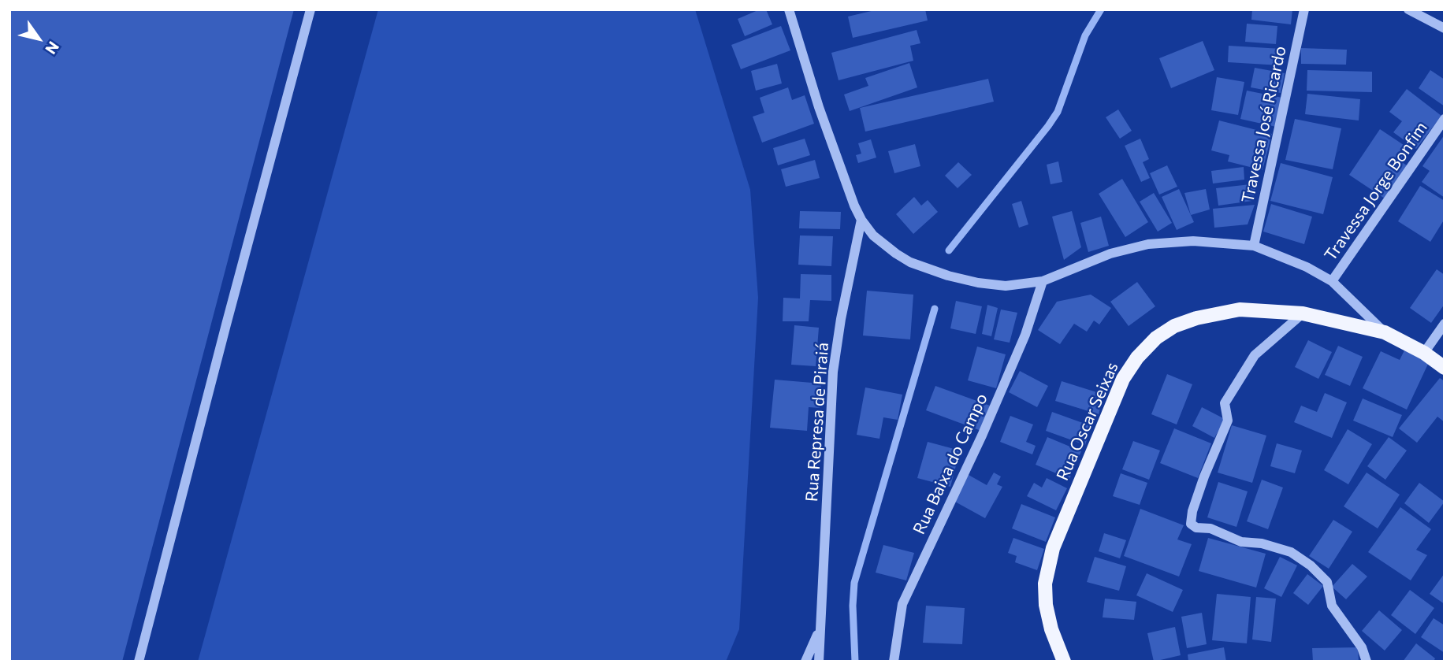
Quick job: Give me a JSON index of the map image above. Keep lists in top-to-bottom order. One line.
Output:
{"streets":{"main road":["Rua Oscar Seixas"],"street":["Travessa José Ricardo","Travessa Jorge Bonfim","Rua Represa de Piraiá","Rua Baixa do Campo"]},"north":"bottom right"}
